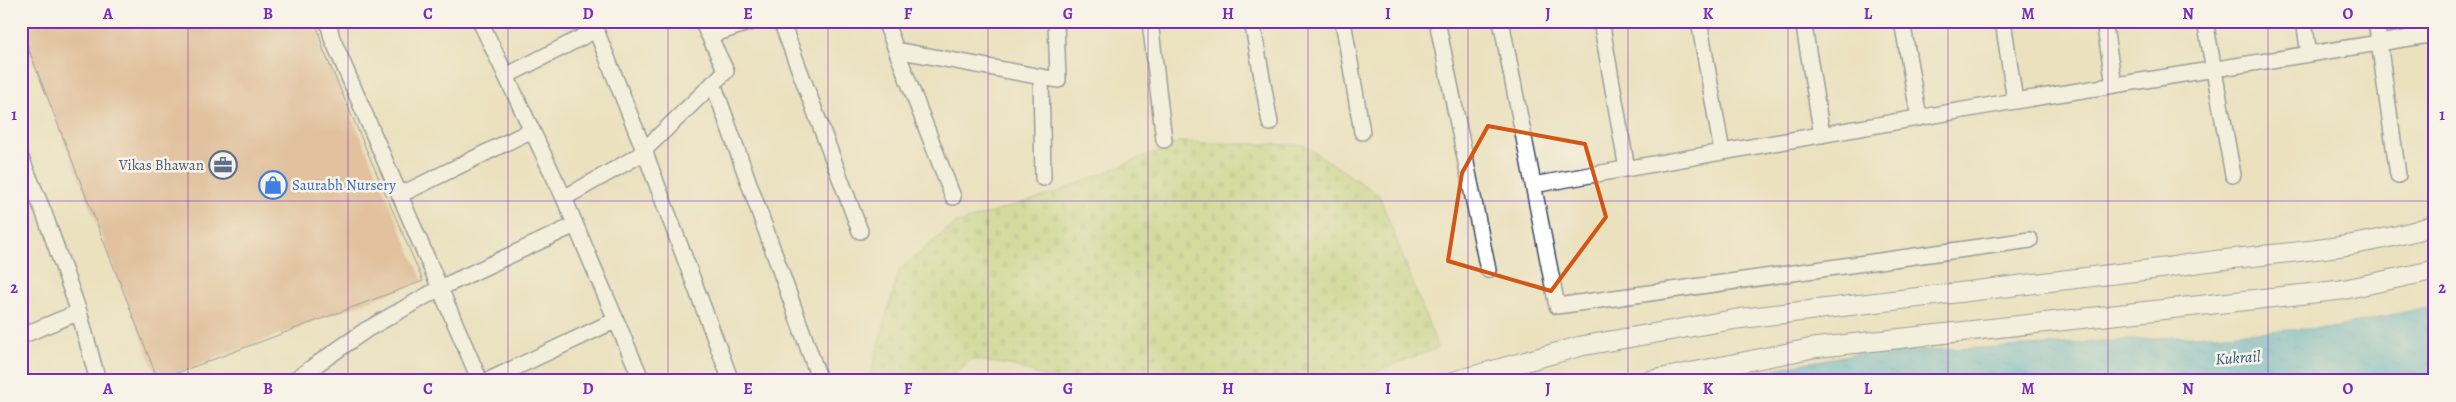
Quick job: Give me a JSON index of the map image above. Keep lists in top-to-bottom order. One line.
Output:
{"water":["Kukrail"],"places":{"office":["Vikas Bhawan"],"shop":["Saurabh Nursery"]},"grid":{"columns":["A","B","C","D","E","F","G","H","I","J","K","L","M","N","O"],"rows":["1","2"]}}
